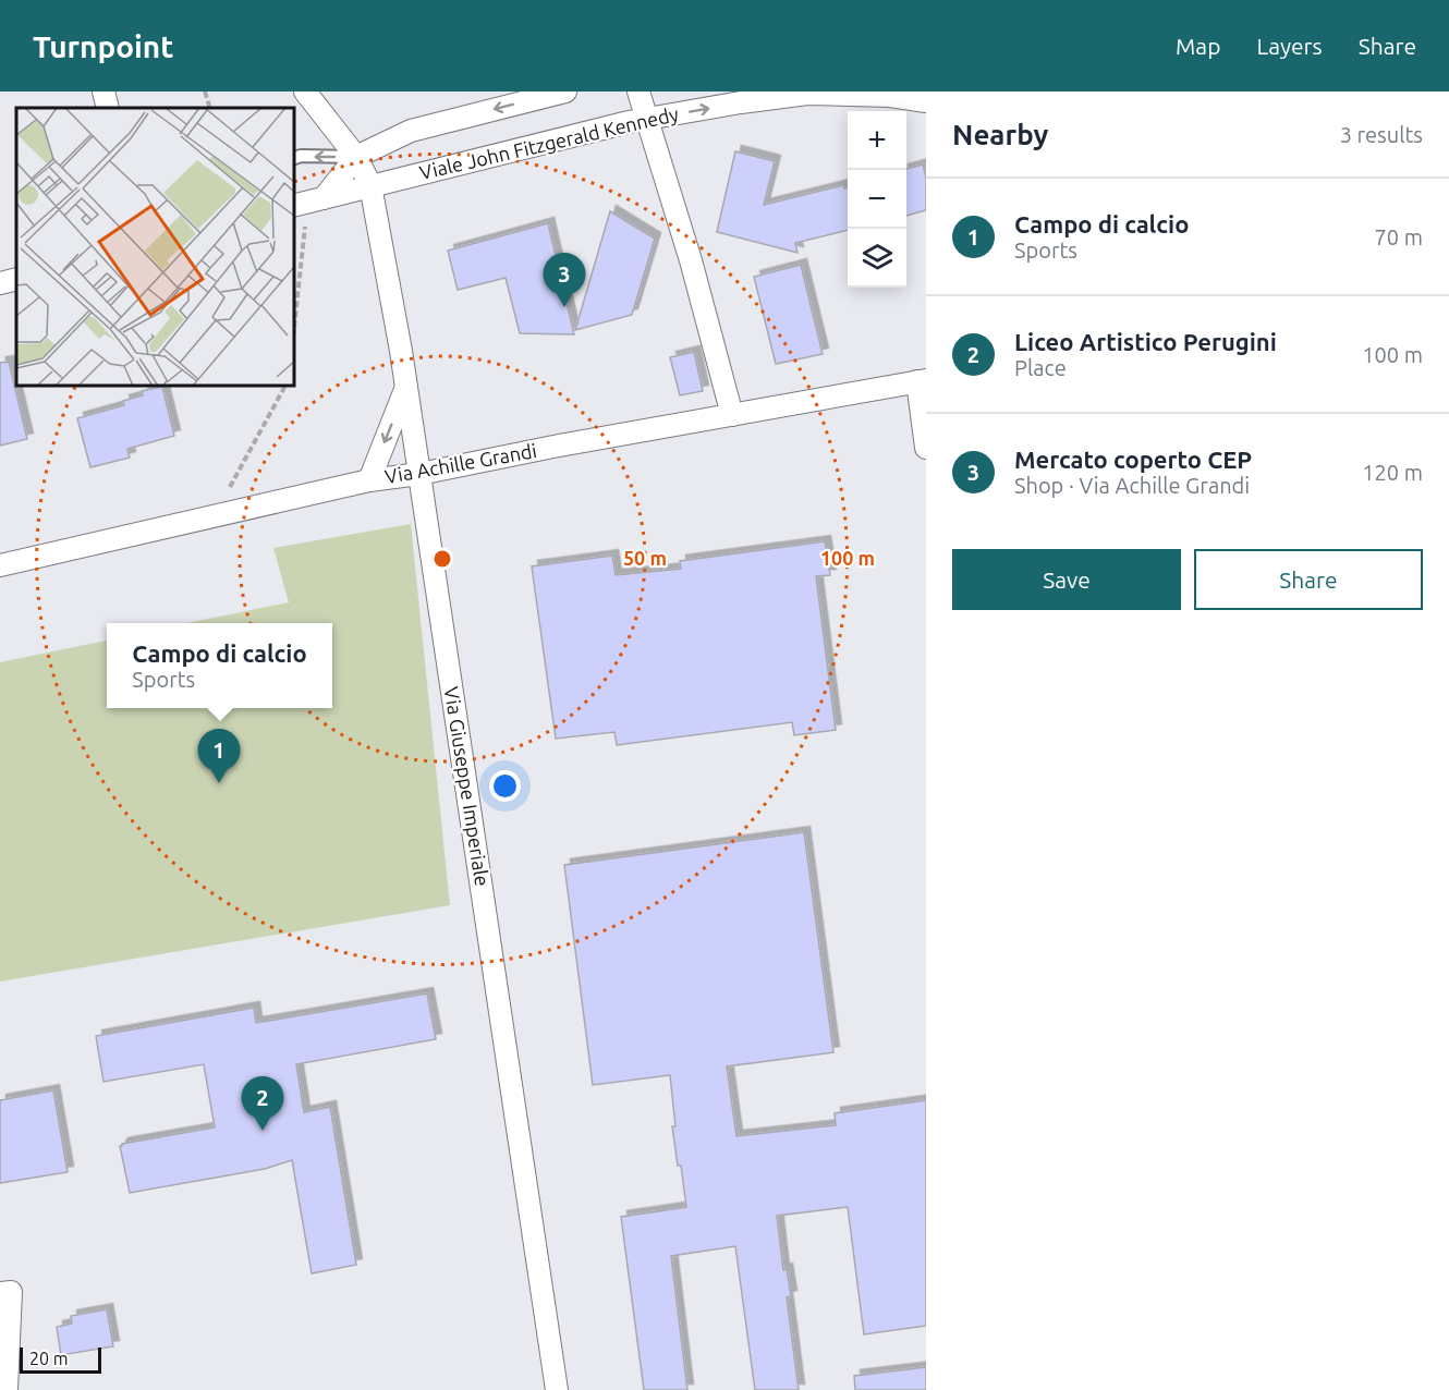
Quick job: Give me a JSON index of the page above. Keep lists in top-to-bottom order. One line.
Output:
{"streets":{"street":["Viale John Fitzgerald Kennedy","Via Achille Grandi","Via Giuseppe Imperiale"]},"crossings":[["Viale John Fitzgerald Kennedy","Via Giuseppe Imperiale"],["Via Achille Grandi","Via Giuseppe Imperiale"]],"one_way":["Viale John Fitzgerald Kennedy"],"scale_bar":"20 m","page":{"header":"Turnpoint","nav":["Map","Layers","Share"],"heading":["Nearby","3 results"],"map_buttons":["+","−"],"list":[{"mark":"1","name":"Campo di calcio","note":"Sports","value":"70 m"},{"mark":"2","name":"Liceo Artistico Perugini","note":"Place","value":"100 m"},{"mark":"3","name":"Mercato coperto CEP","note":"Shop · Via Achille Grandi","value":"120 m"}],"pins":["3","1","2"],"buttons":["Save","Share"],"popup":["Campo di calcio","Sports"],"scale":"20 m"},"rings":["50 m","100 m"]}
